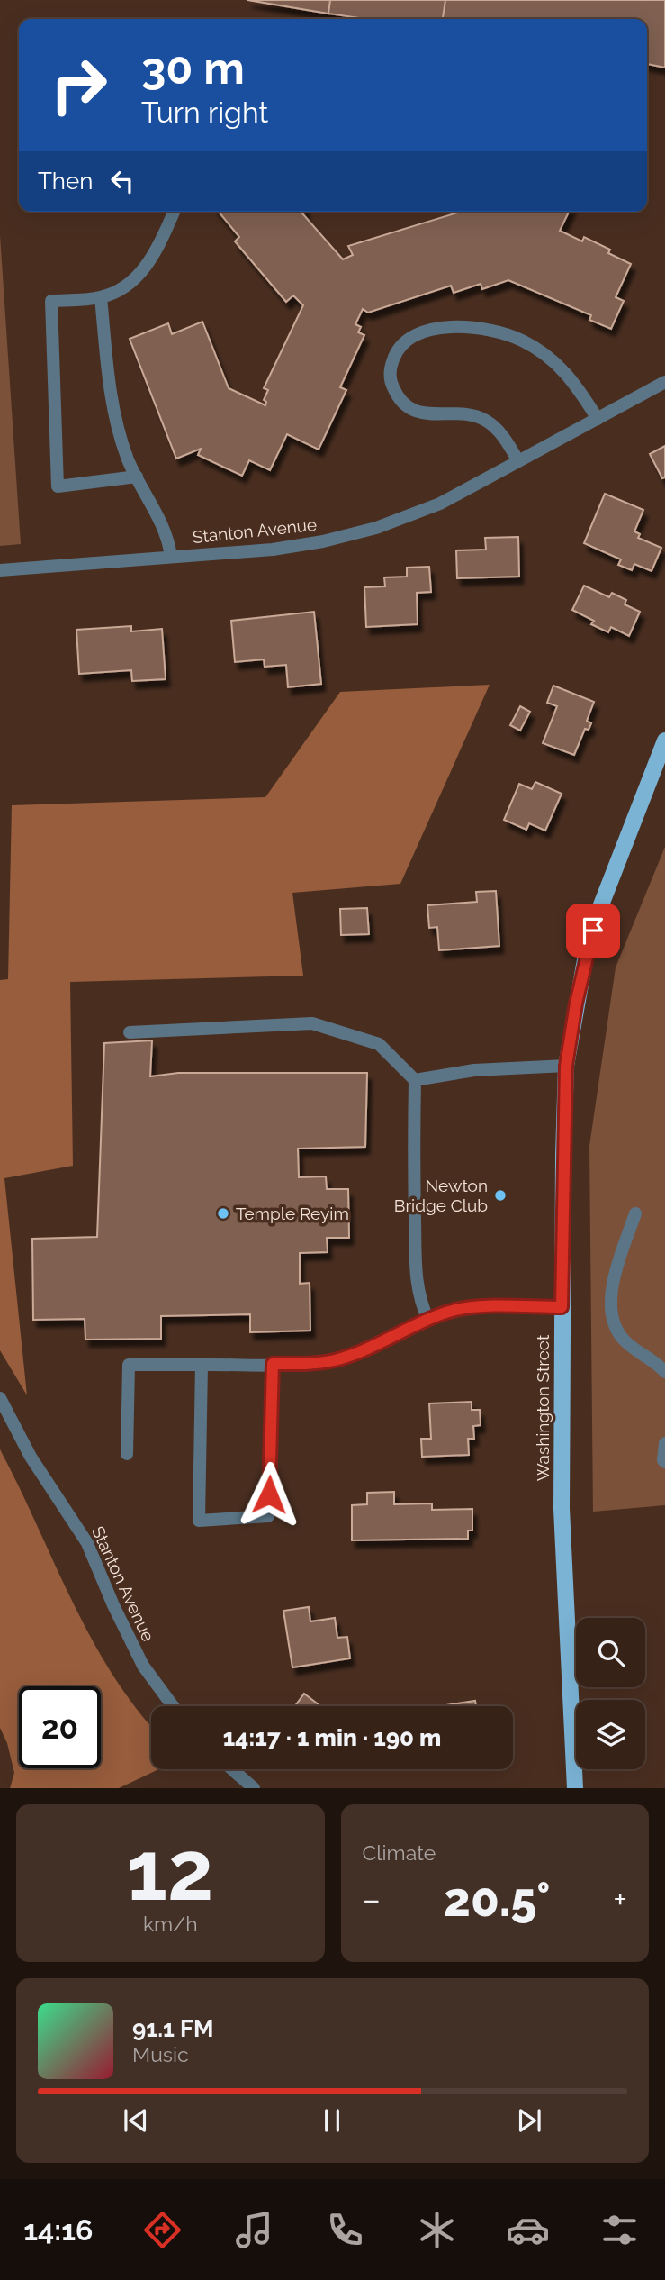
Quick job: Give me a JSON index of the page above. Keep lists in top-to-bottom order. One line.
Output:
{"streets":{"main road":["Washington Street"],"street":["Stanton Avenue"]},"places":["Newton Bridge Club","Temple Reyim"],"page":{"turn":["30 m","Turn right"],"then":"Then","limit":"20","trip":"14:17 · 1 min · 190 m","tile":[["12","km/h"],"Climate"],"heat":["−","20.5°","+"],"song":["91.1 FM","Music"],"tabs":"14:16"}}
